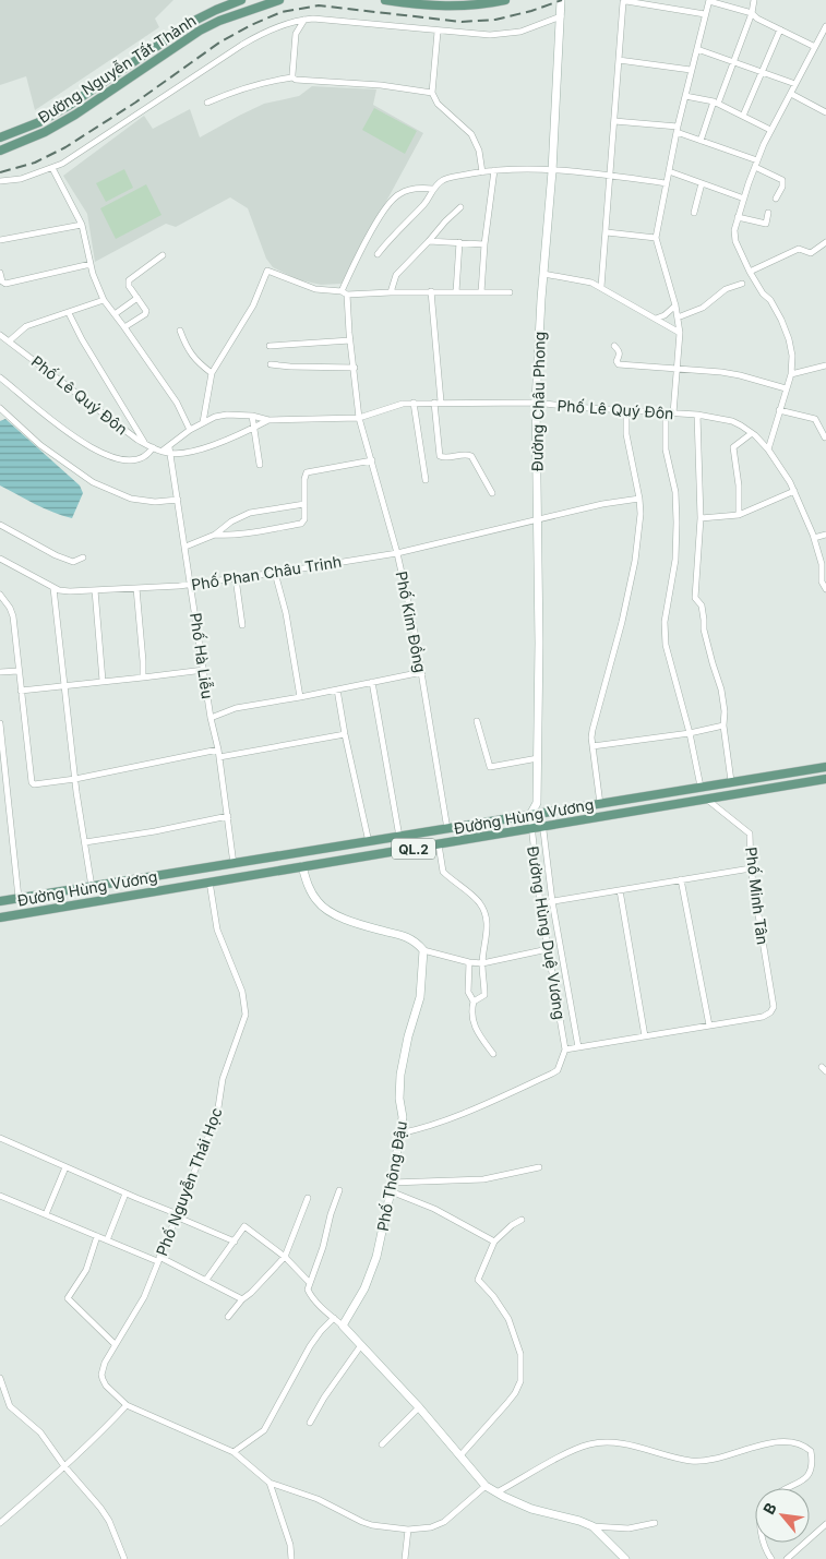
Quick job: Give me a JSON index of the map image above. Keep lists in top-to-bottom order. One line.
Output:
{"streets":{"main road":["Đường Nguyễn Tất Thành","Đường Hùng Vương","QL.2"],"street":["Phố Lê Quý Đôn","Đường Châu Phong","Phố Phan Châu Trinh","Phố Kim Đồng","Phố Hà Liễu","Phố Minh Tân","Đường Hùng Duệ Vương","Phố Thông Đậu","Phố Nguyễn Thái Học"]},"crossings":[["Phố Lê Quý Đôn","Đường Châu Phong"],["Phố Lê Quý Đôn","Phố Kim Đồng"],["Phố Lê Quý Đôn","Phố Hà Liễu"],["Đường Châu Phong","Phố Phan Châu Trinh"],["Đường Châu Phong","Đường Hùng Vương"],["Đường Châu Phong","Đường Hùng Duệ Vương"],["Phố Phan Châu Trinh","Phố Kim Đồng"],["Phố Phan Châu Trinh","Phố Hà Liễu"],["Phố Kim Đồng","Đường Hùng Vương"],["Phố Hà Liễu","Đường Hùng Vương"],["Đường Hùng Vương","Phố Minh Tân"],["Đường Hùng Vương","Đường Hùng Duệ Vương"],["Đường Hùng Vương","Phố Nguyễn Thái Học"]],"north":"top left"}
